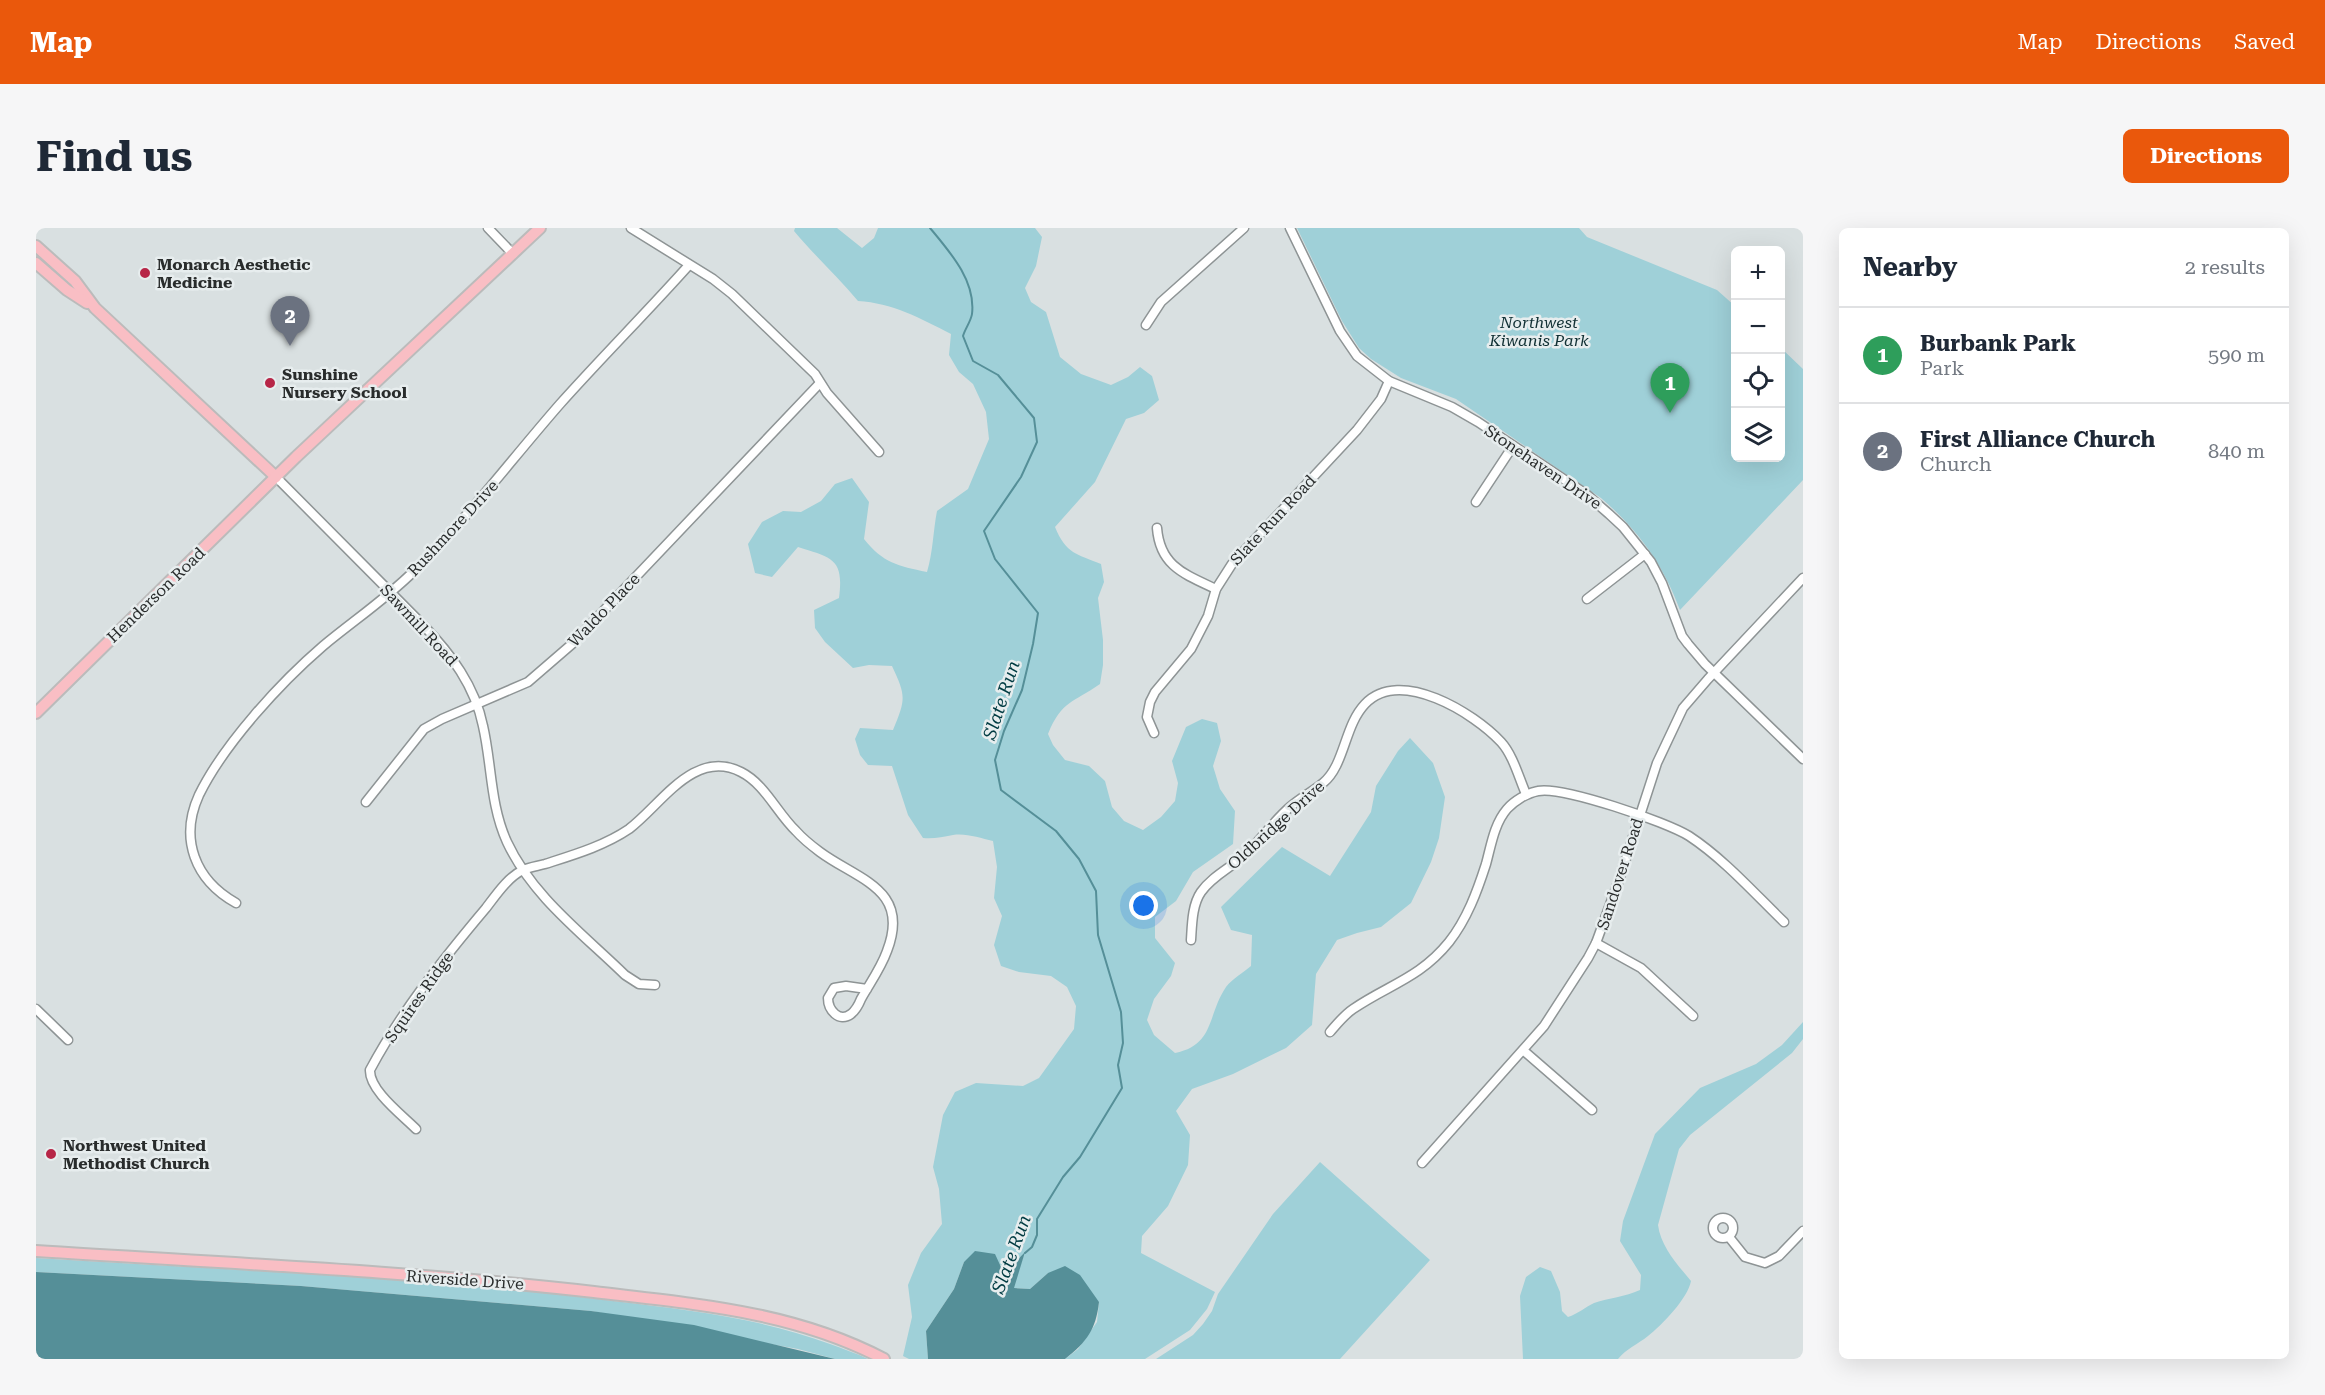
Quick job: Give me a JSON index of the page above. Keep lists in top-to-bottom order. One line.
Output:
{"streets":{"main road":["Henderson Road","Sawmill Road","Riverside Drive"],"street":["Stonehaven Drive","Slate Run Road","Rushmore Drive","Waldo Place","Oldbridge Drive","Sandover Road","Squires Ridge"]},"crossings":[["Stonehaven Drive","Slate Run Road"],["Stonehaven Drive","Sandover Road"],["Rushmore Drive","Sawmill Road"],["Henderson Road","Sawmill Road"],["Waldo Place","Sawmill Road"],["Sawmill Road","Squires Ridge"]],"water":["Slate Run"],"parks":["Northwest Kiwanis Park"],"places":["Monarch Aesthetic Medicine","Sunshine Nursery School","Northwest United Methodist Church"],"page":{"header":"Map","nav":["Map","Directions","Saved"],"buttons":"Directions","title":"Find us","heading":["Nearby","2 results"],"map_buttons":["+","−"],"pins":["2","1"],"list":[{"mark":"1","name":"Burbank Park","note":"Park","value":"590 m"},{"mark":"2","name":"First Alliance Church","note":"Church","value":"840 m"}]}}
